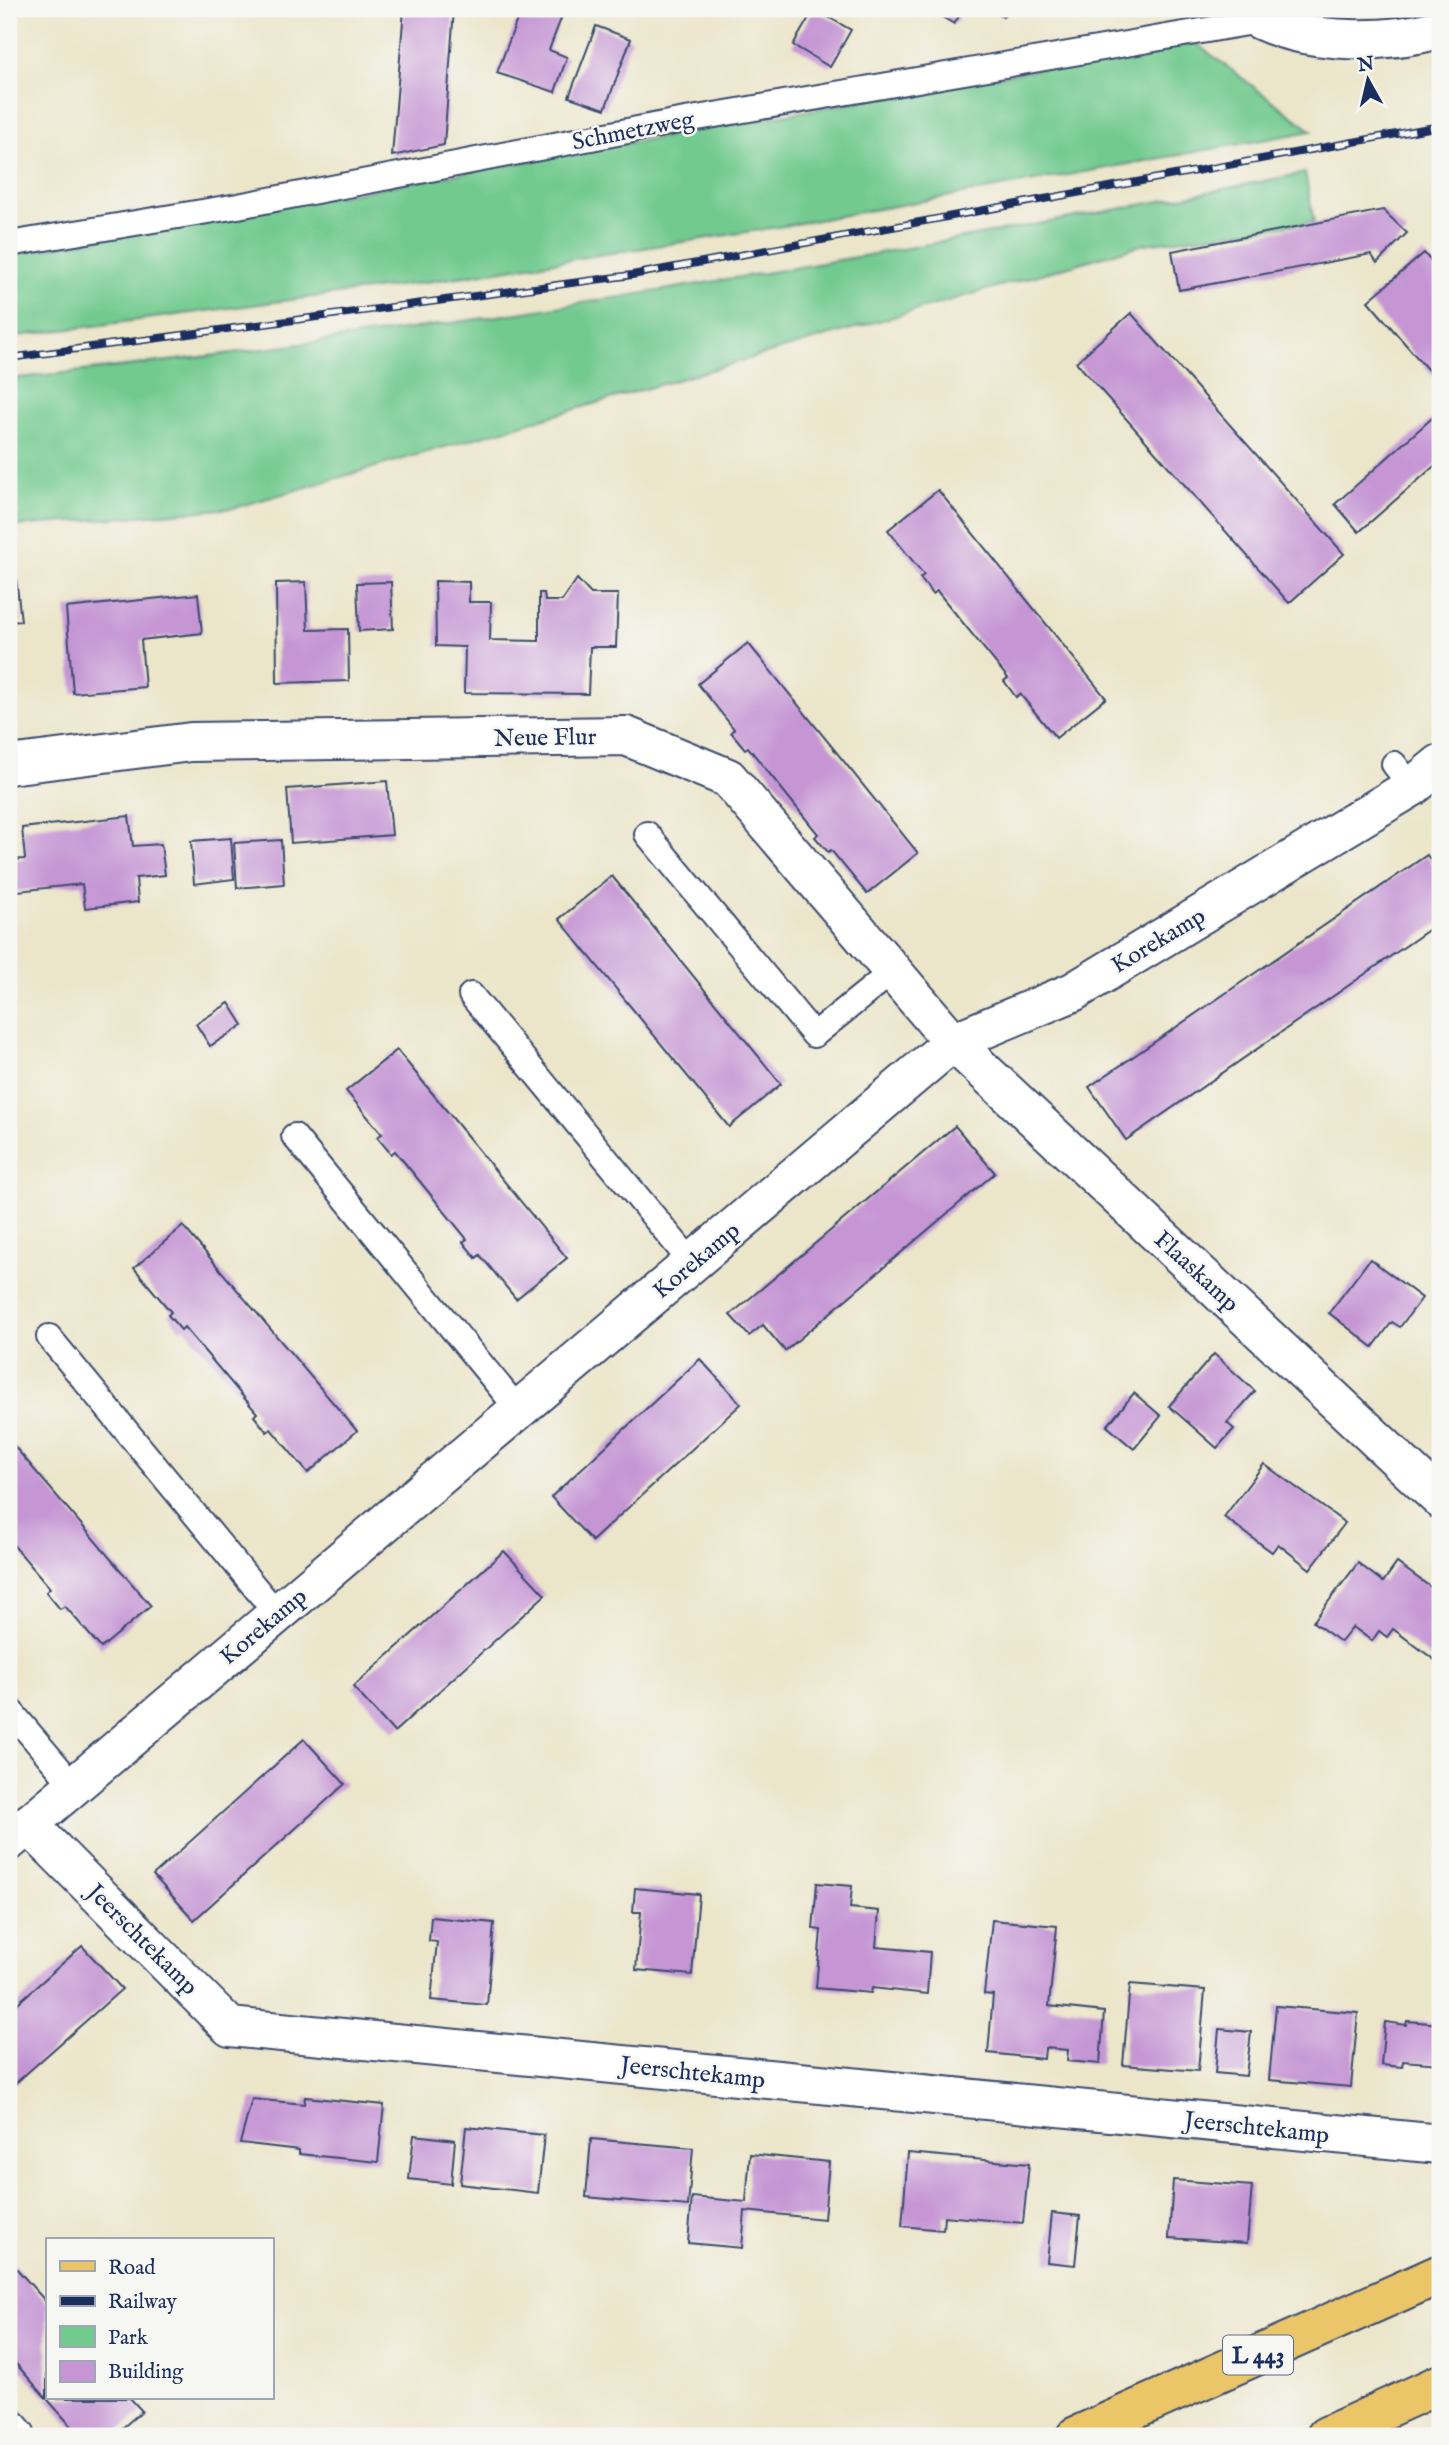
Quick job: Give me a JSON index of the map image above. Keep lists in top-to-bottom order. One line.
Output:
{"streets":{"main road":["L 443"],"street":["Neue Flur","Korekamp","Flaaskamp","Jeerschtekamp"],"lane":["Schmetzweg"]},"crossings":[["Neue Flur","Korekamp"],["Neue Flur","Flaaskamp"],["Korekamp","Flaaskamp"],["Korekamp","Jeerschtekamp"]],"legend":["Road","Railway","Park","Building"],"north":"top"}
